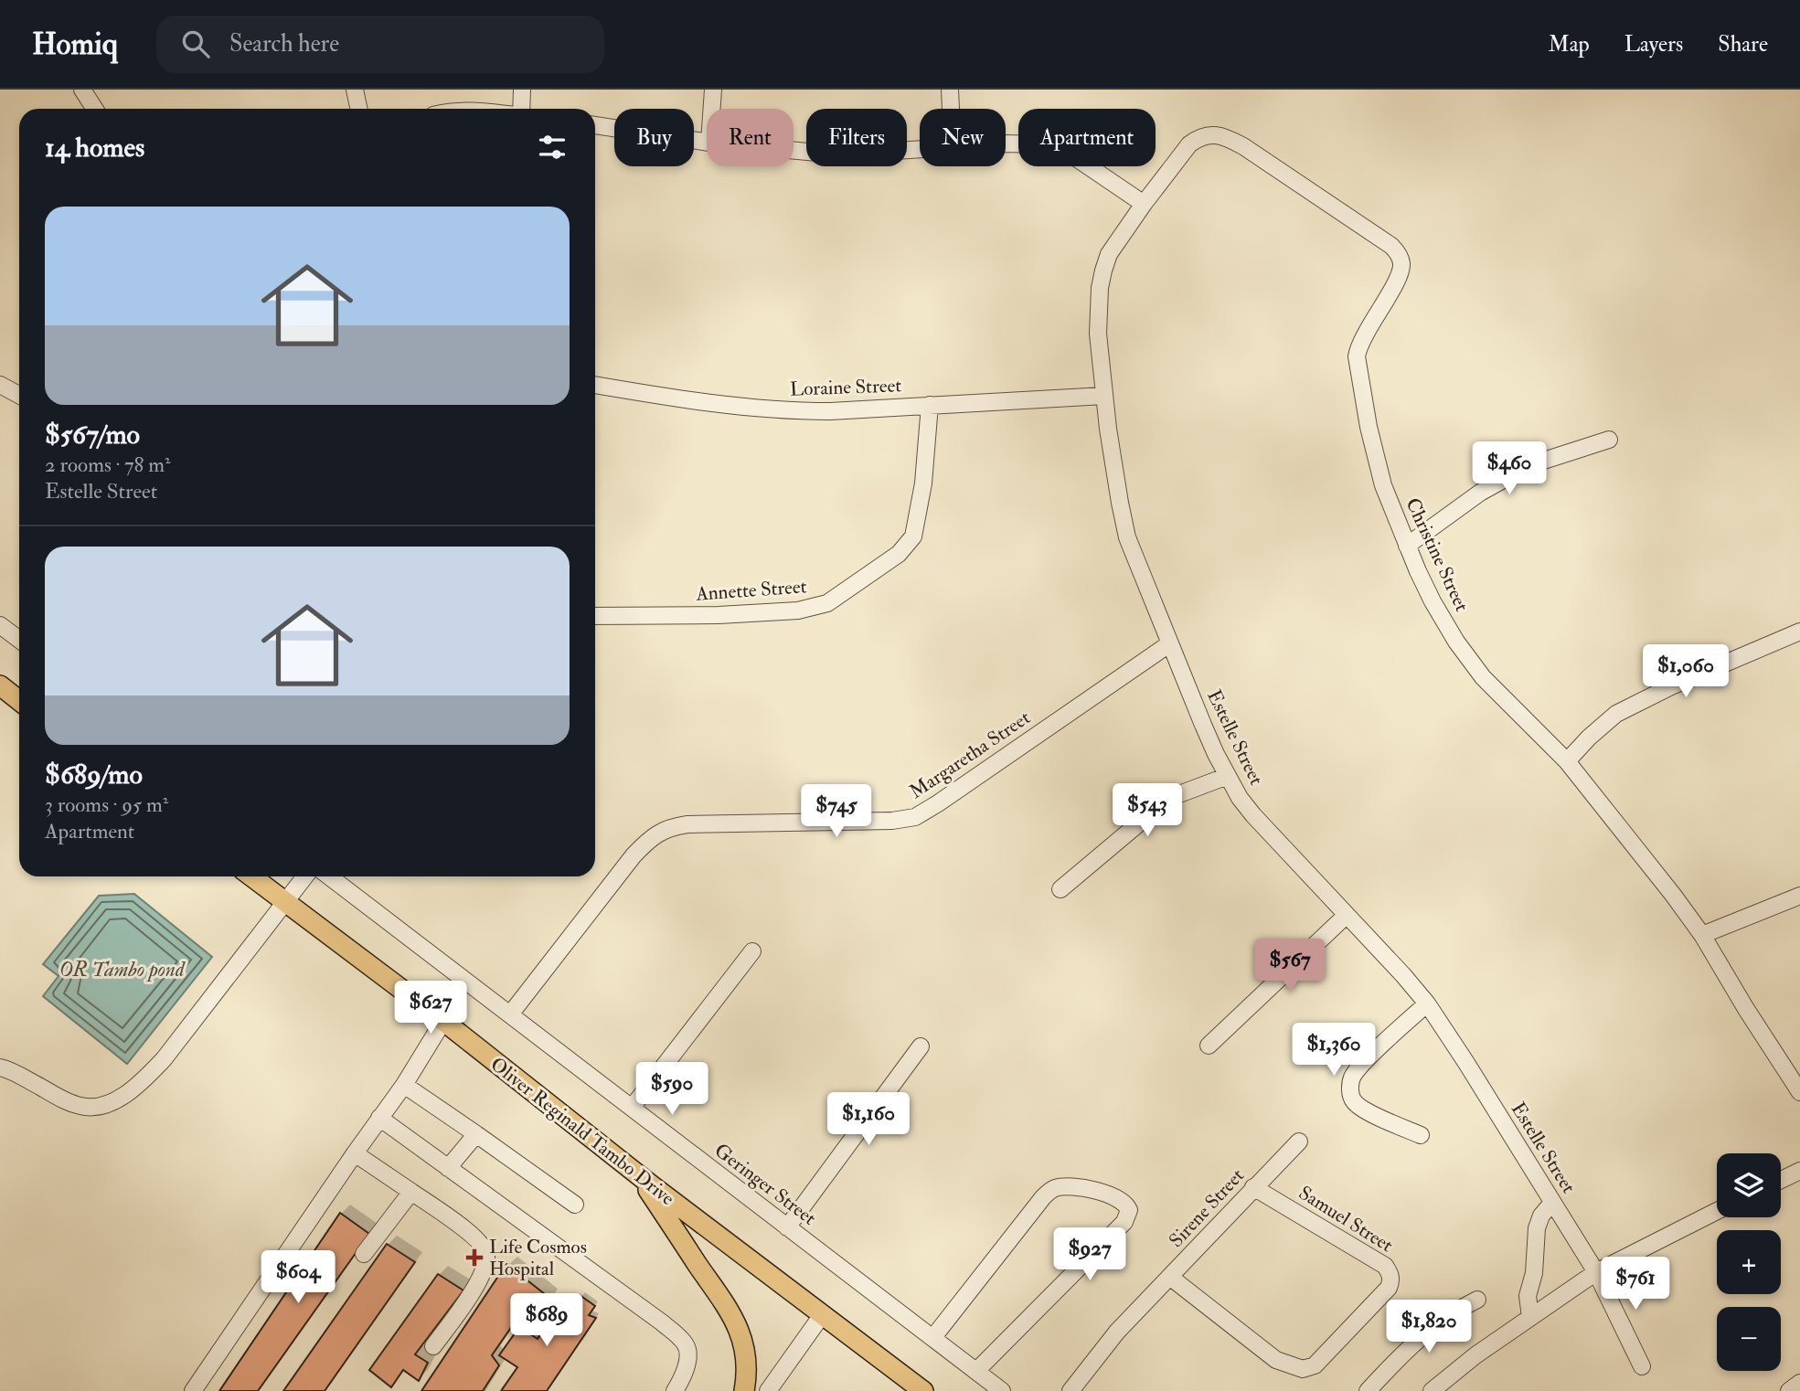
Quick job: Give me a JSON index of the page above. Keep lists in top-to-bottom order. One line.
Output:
{"streets":{"main road":["Oliver Reginald Tambo Drive"],"street":["Loraine Street","Christine Street","Annette Street","Estelle Street","Margaretha Street","Geringer Street","Sirene Street","Samuel Street"]},"crossings":[["Loraine Street","Annette Street"],["Loraine Street","Estelle Street"],["Christine Street","Estelle Street"],["Estelle Street","Margaretha Street"],["Margaretha Street","Geringer Street"],["Sirene Street","Samuel Street"]],"water":["OR Tambo pond"],"places":{"health":["Life Cosmos Hospital"]},"page":{"header":"Homiq","search":"Search here","nav":["Map","Layers","Share"],"chip":["Buy","Rent","Filters","New","Apartment"],"heading":"14 homes","list":[{"name":"$567/mo","note":"2 rooms · 78 m² · Estelle Street"},{"name":"$689/mo","note":"3 rooms · 95 m² · Apartment"}],"price":["$460","$1,060","$543","$745","$567","$627","$1,360","$590","$1,160","$927","$604","$761","$689","$1,820"],"map_buttons":["+","−"]}}
